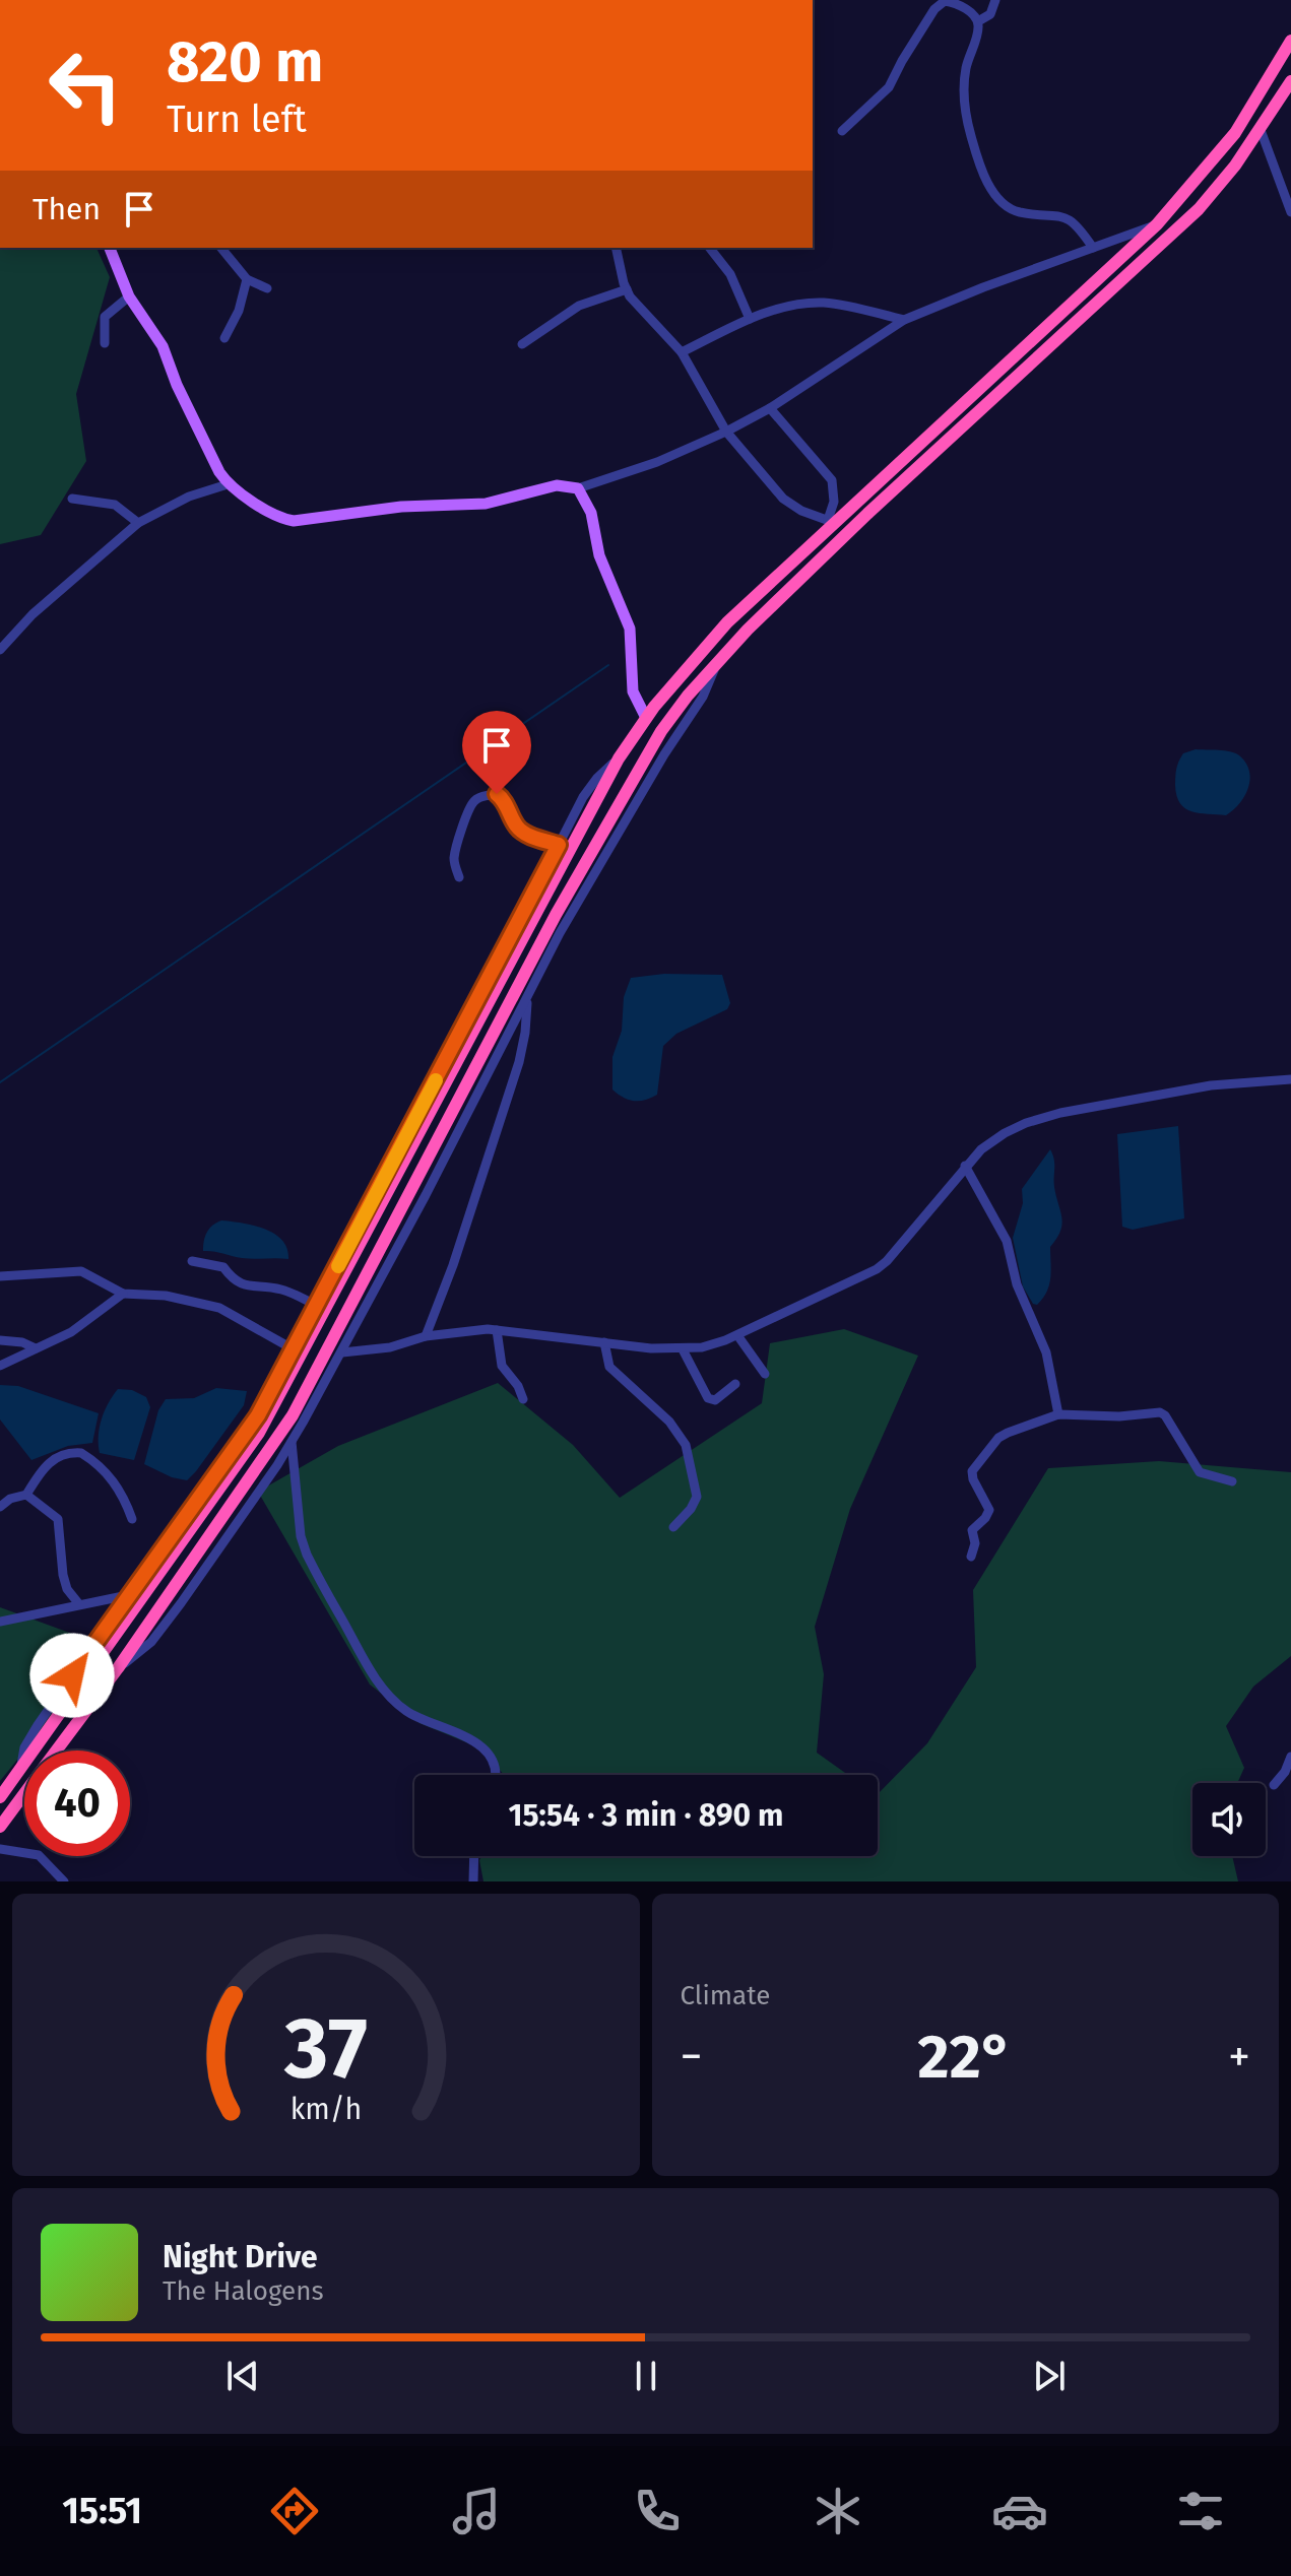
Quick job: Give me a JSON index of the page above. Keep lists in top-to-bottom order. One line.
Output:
{"page":{"turn":["820 m","Turn left"],"then":"Then","limit":"40","trip":"15:54 · 3 min · 890 m","tile":"Climate","heat":["−","22°","+"],"song":["Night Drive","The Halogens"],"tabs":"15:51","gauge":["37","km/h"]}}
